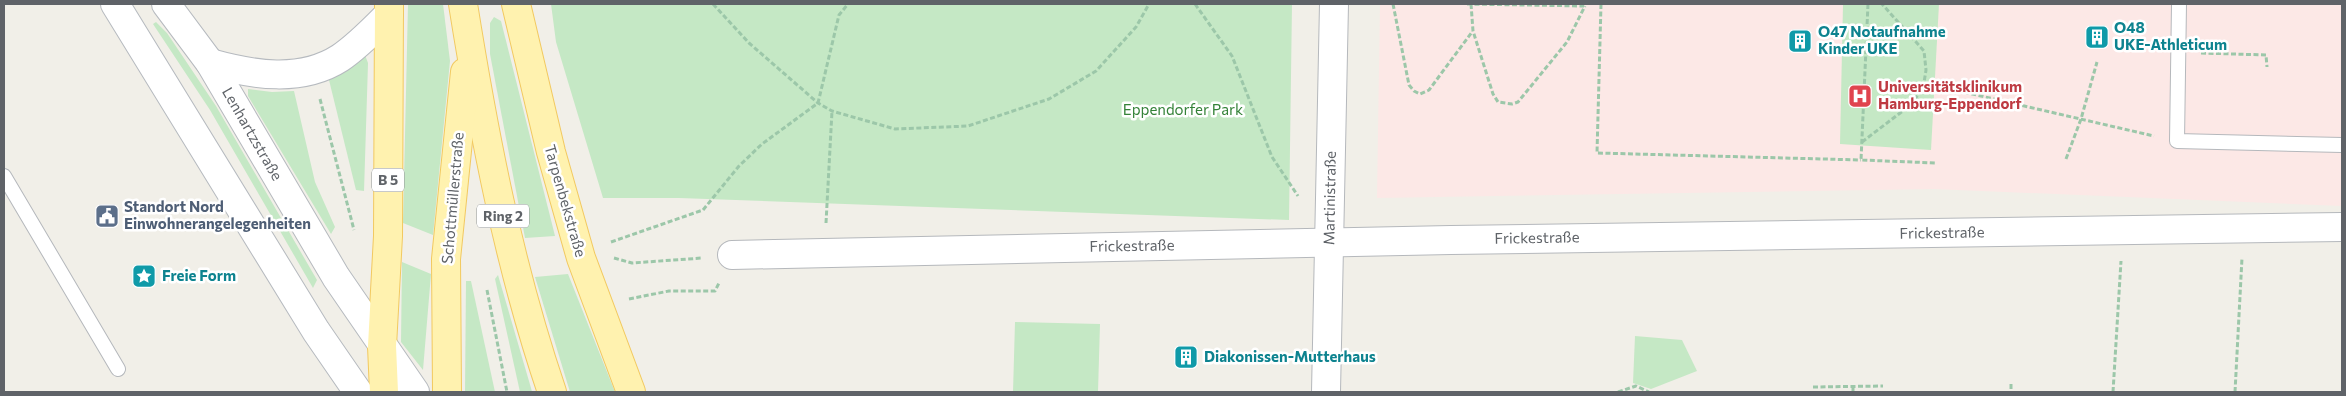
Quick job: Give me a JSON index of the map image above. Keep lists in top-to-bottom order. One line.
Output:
{"streets":{"main road":["B 5","Schottmüllerstraße","Tarpenbekstraße","Ring 2"],"street":["Lenhartzstraße","Martinistraße","Frickestraße"]},"crossings":[["Lenhartzstraße","B 5"],["Schottmüllerstraße","Ring 2"],["Martinistraße","Frickestraße"]],"parks":["Eppendorfer Park"],"places":{"building":["O48 UKE-Athleticum","O47 Notaufnahme Kinder UKE","Diakonissen-Mutterhaus"],"hospital":["Universitätsklinikum Hamburg-Eppendorf"],"public building":["Standort Nord Einwohnerangelegenheiten"],"place":["Freie Form"]}}
